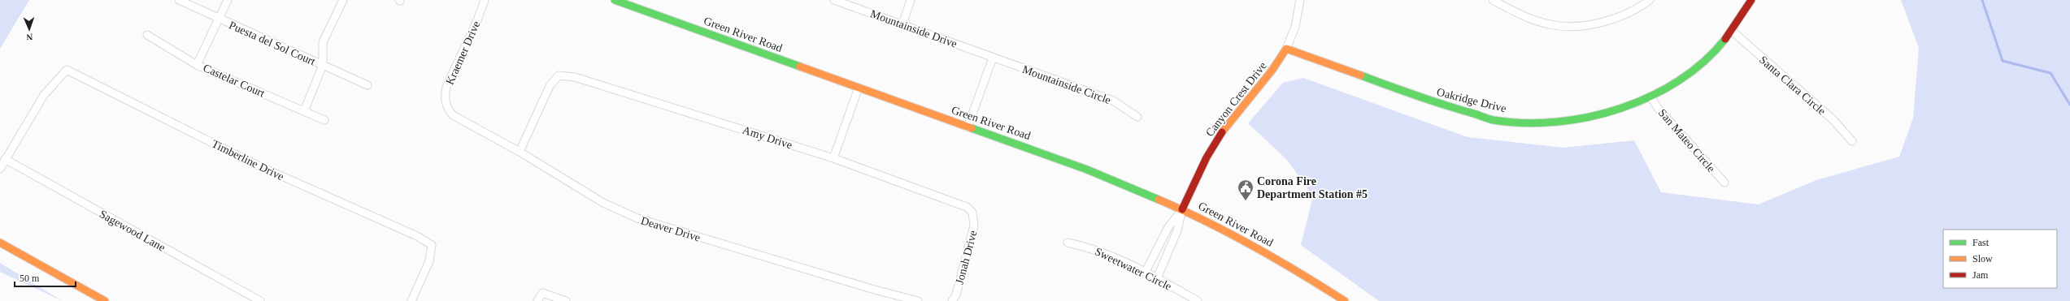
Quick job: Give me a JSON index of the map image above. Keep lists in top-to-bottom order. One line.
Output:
{"streets":{"street":["Mountainside Drive","Green River Road","Puesta del Sol Court","Kraemer Drive","Castelar Court","Mountainside Circle","Santa Clara Circle","Canyon Crest Drive","Oakridge Drive","Amy Drive","San Mateo Circle","Timberline Drive","Deaver Drive","Sagewood Lane","Jonah Drive","Sweetwater Circle"]},"crossings":[["Mountainside Drive","Mountainside Circle"],["Green River Road","Canyon Crest Drive"],["Kraemer Drive","Deaver Drive"],["Santa Clara Circle","Oakridge Drive"],["Canyon Crest Drive","Oakridge Drive"],["Canyon Crest Drive","Sweetwater Circle"],["Oakridge Drive","San Mateo Circle"],["Amy Drive","Deaver Drive"],["Amy Drive","Jonah Drive"],["Timberline Drive","Sagewood Lane"]],"places":{"public building":["Corona Fire Department Station #5"]},"legend":["Fast","Slow","Jam"],"scale_bar":"50 m","north":"bottom"}
